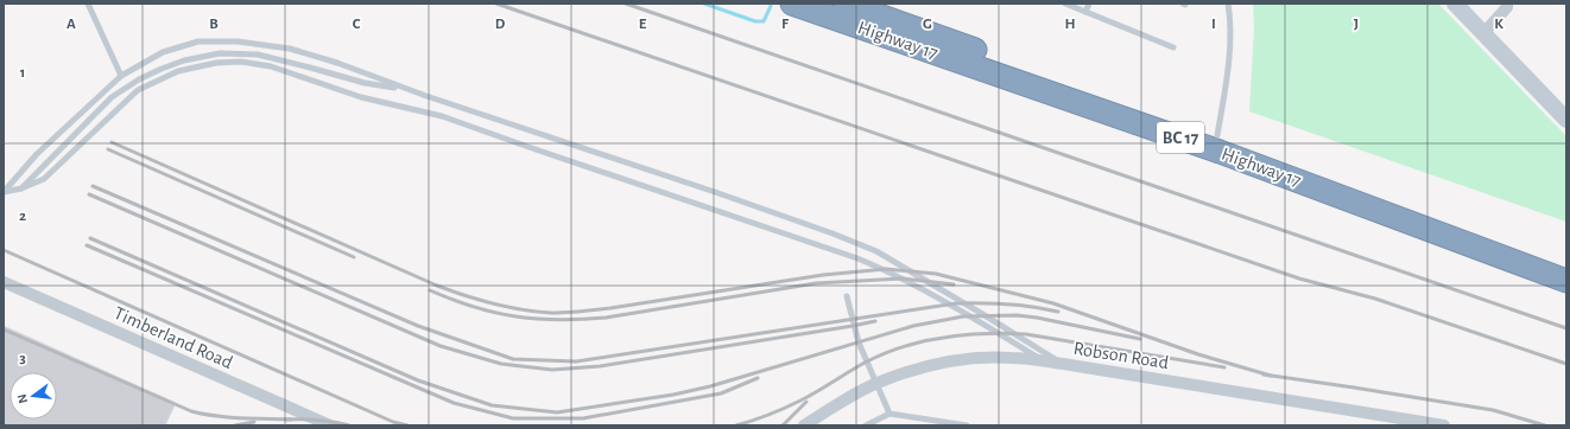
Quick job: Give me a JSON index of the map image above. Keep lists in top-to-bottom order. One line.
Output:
{"streets":{"highway":["Highway 17","BC 17"],"street":["Timberland Road","Robson Road"]},"north":"left","grid":{"columns":["A","B","C","D","E","F","G","H","I","J","K"],"rows":["1","2","3"]}}
